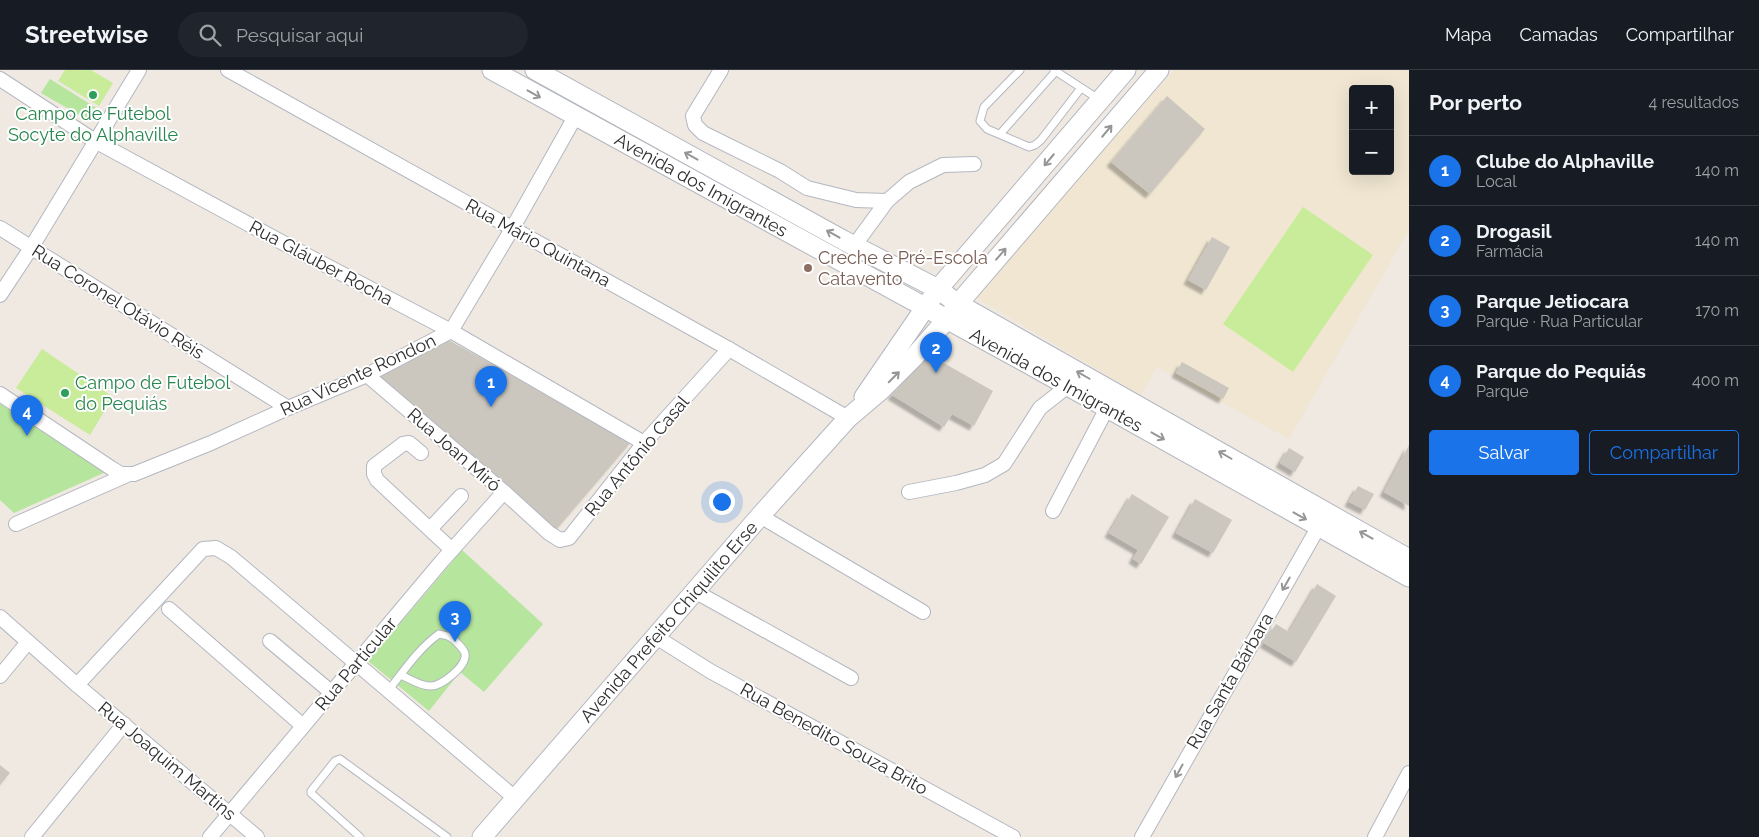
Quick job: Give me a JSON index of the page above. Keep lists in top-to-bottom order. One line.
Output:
{"streets":{"main road":["Avenida dos Imigrantes","Avenida Prefeito Chiquilito Erse"],"street":["Rua Mário Quintana","Rua Gláuber Rocha","Rua Coronel Otávio Réis","Rua Vicente Rondon","Rua Joan Miró","Rua Antônio Casal","Rua Particular","Rua Santa Bárbara","Rua Benedito Souza Brito","Rua Joaquim Martins"]},"crossings":[["Avenida dos Imigrantes","Rua Vicente Rondon"],["Avenida dos Imigrantes","Avenida Prefeito Chiquilito Erse"],["Avenida dos Imigrantes","Rua Santa Bárbara"],["Rua Mário Quintana","Rua Vicente Rondon"],["Rua Mário Quintana","Rua Antônio Casal"],["Rua Mário Quintana","Avenida Prefeito Chiquilito Erse"],["Rua Gláuber Rocha","Rua Vicente Rondon"],["Rua Gláuber Rocha","Rua Antônio Casal"],["Rua Coronel Otávio Réis","Rua Vicente Rondon"],["Rua Vicente Rondon","Rua Joan Miró"],["Rua Joan Miró","Rua Antônio Casal"],["Rua Joan Miró","Rua Particular"],["Avenida Prefeito Chiquilito Erse","Rua Benedito Souza Brito"],["Rua Particular","Rua Joaquim Martins"]],"one_way":["Rua Santa Bárbara"],"places":["Campo de Futebol Socyte do Alphaville","Creche e Pré-Escola Catavento","Campo de Futebol do Pequiás"],"page":{"header":"Streetwise","search":"Pesquisar aqui","nav":["Mapa","Camadas","Compartilhar"],"heading":["Por perto","4 resultados"],"map_buttons":["+","−"],"list":[{"mark":"1","name":"Clube do Alphaville","note":"Local","value":"140 m"},{"mark":"2","name":"Drogasil","note":"Farmácia","value":"140 m"},{"mark":"3","name":"Parque Jetiocara","note":"Parque · Rua Particular","value":"170 m"},{"mark":"4","name":"Parque do Pequiás","note":"Parque","value":"400 m"}],"pins":["2","1","4","3"],"buttons":["Salvar","Compartilhar"]}}
